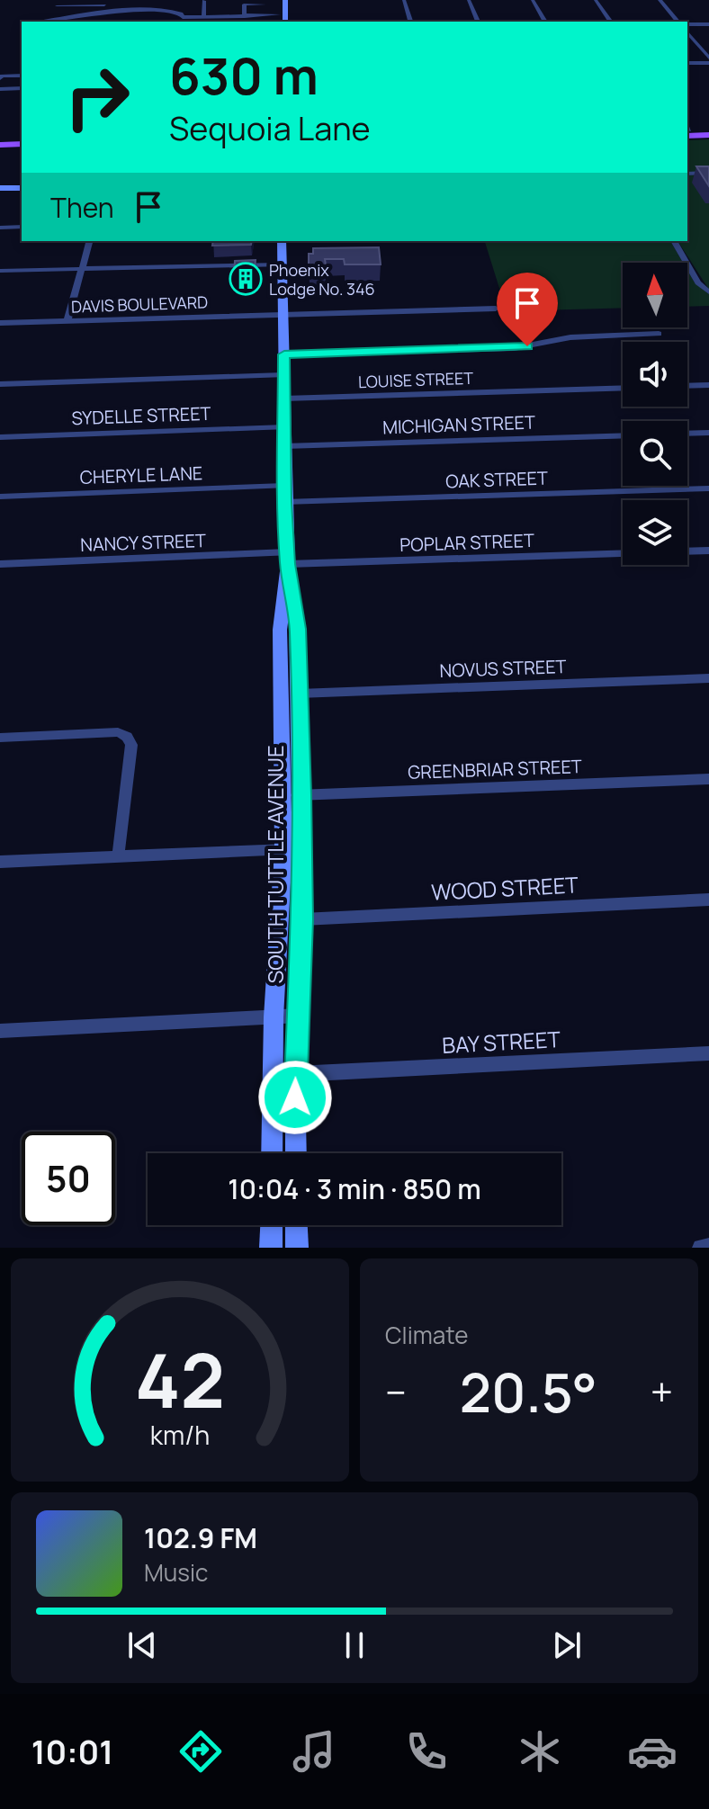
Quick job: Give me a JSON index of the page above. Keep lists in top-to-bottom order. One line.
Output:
{"streets":{"main road":["SOUTH TUTTLE AVENUE"],"street":["DAVIS BOULEVARD","LOUISE STREET","SYDELLE STREET","MICHIGAN STREET","CHERYLE LANE","OAK STREET","NANCY STREET","POPLAR STREET","NOVUS STREET","GREENBRIAR STREET","WOOD STREET","BAY STREET"]},"crossings":[["DAVIS BOULEVARD","SOUTH TUTTLE AVENUE"],["LOUISE STREET","SOUTH TUTTLE AVENUE"],["SYDELLE STREET","SOUTH TUTTLE AVENUE"],["MICHIGAN STREET","SOUTH TUTTLE AVENUE"],["CHERYLE LANE","SOUTH TUTTLE AVENUE"],["OAK STREET","SOUTH TUTTLE AVENUE"],["NANCY STREET","POPLAR STREET"],["NANCY STREET","SOUTH TUTTLE AVENUE"],["POPLAR STREET","SOUTH TUTTLE AVENUE"],["NOVUS STREET","SOUTH TUTTLE AVENUE"],["GREENBRIAR STREET","SOUTH TUTTLE AVENUE"],["SOUTH TUTTLE AVENUE","WOOD STREET"],["SOUTH TUTTLE AVENUE","BAY STREET"]],"places":{"building":["Phoenix Lodge No. 346"]},"north":"top","page":{"turn":["630 m","Sequoia Lane"],"then":"Then","limit":"50","trip":"10:04 · 3 min · 850 m","tile":"Climate","heat":["−","20.5°","+"],"song":["102.9 FM","Music"],"tabs":"10:01","gauge":["42","km/h"]}}
